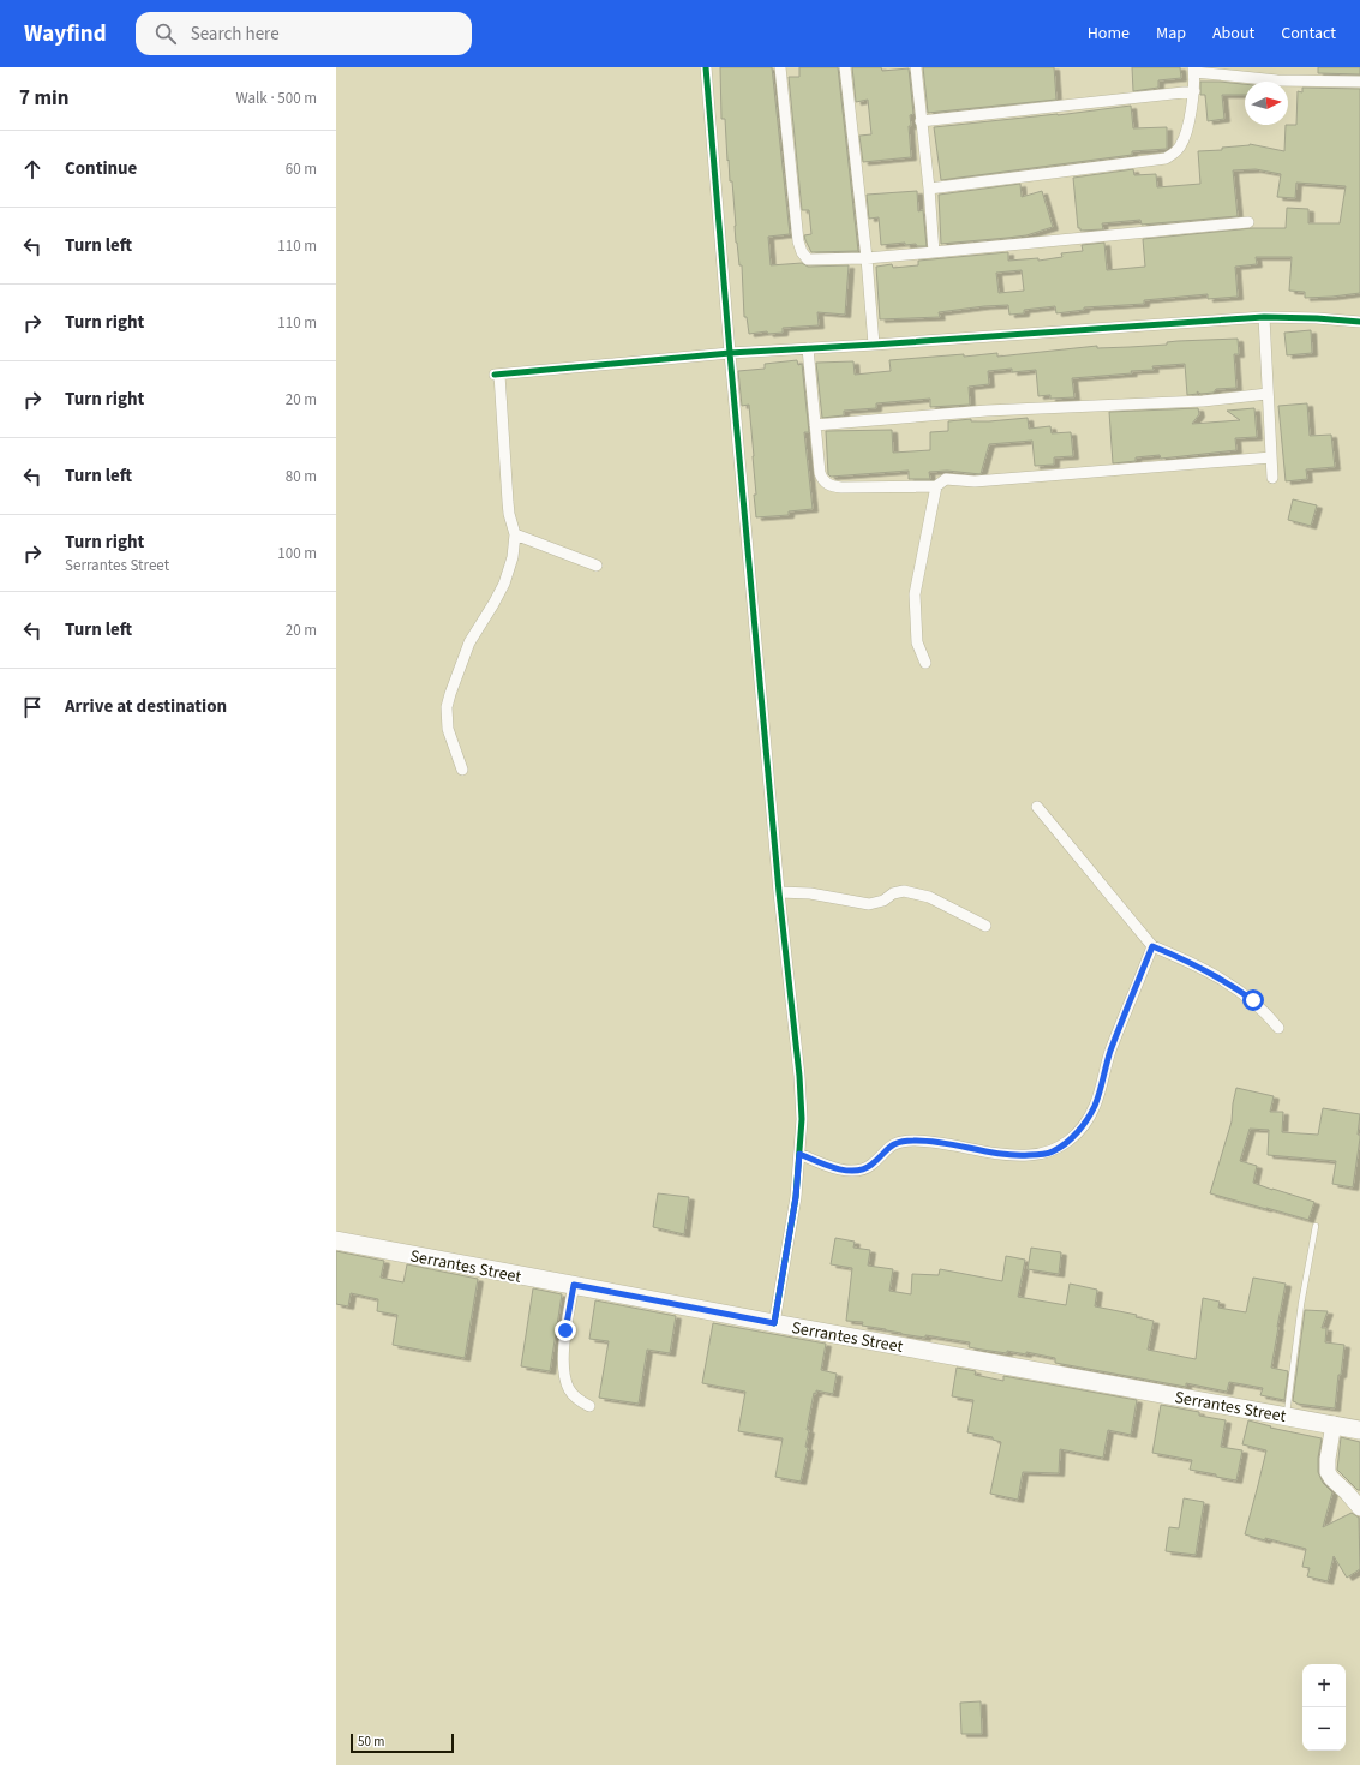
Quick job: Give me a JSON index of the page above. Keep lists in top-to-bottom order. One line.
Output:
{"streets":{"main road":["Serrantes Street"]},"scale_bar":"50 m","north":"right","page":{"header":"Wayfind","search":"Search here","nav":["Home","Map","About","Contact"],"heading":["7 min","Walk · 500 m"],"list":[["Continue","60 m"],["Turn left","110 m"],["Turn right","110 m"],["Turn right","20 m"],["Turn left","80 m"],["Turn right","Serrantes Street","100 m"],["Turn left","20 m"],"Arrive at destination"],"map_buttons":["+","−"],"scale":"50 m"}}
